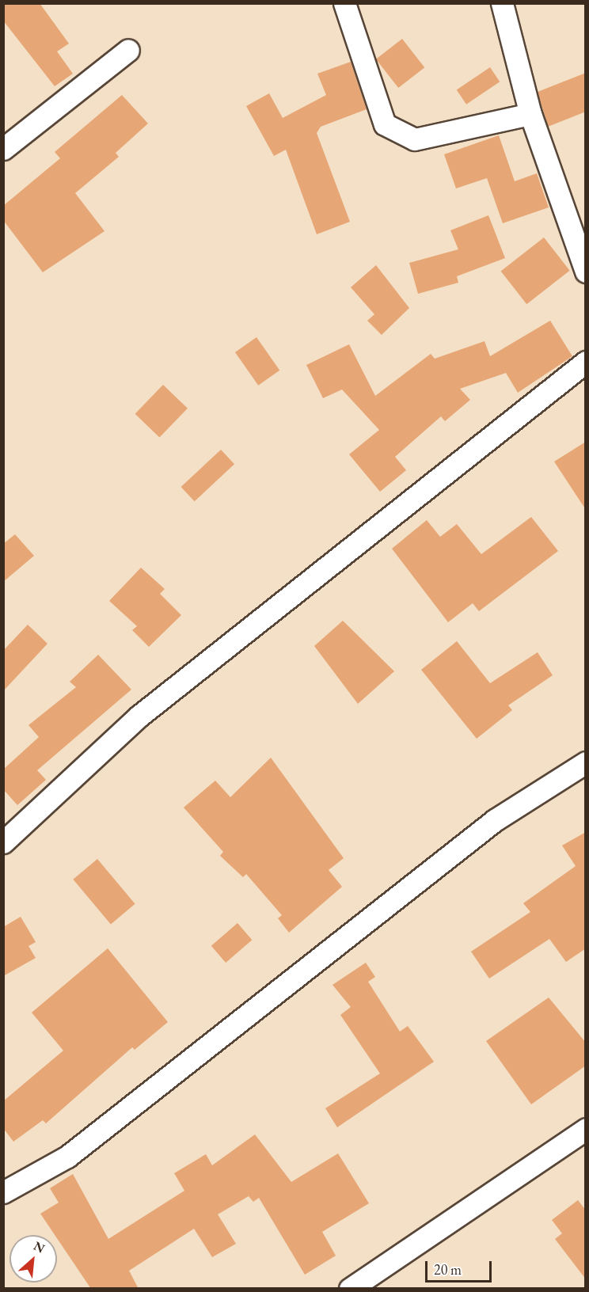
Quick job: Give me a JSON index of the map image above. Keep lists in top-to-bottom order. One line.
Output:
{"scale_bar":"20 m","north":"top right"}
